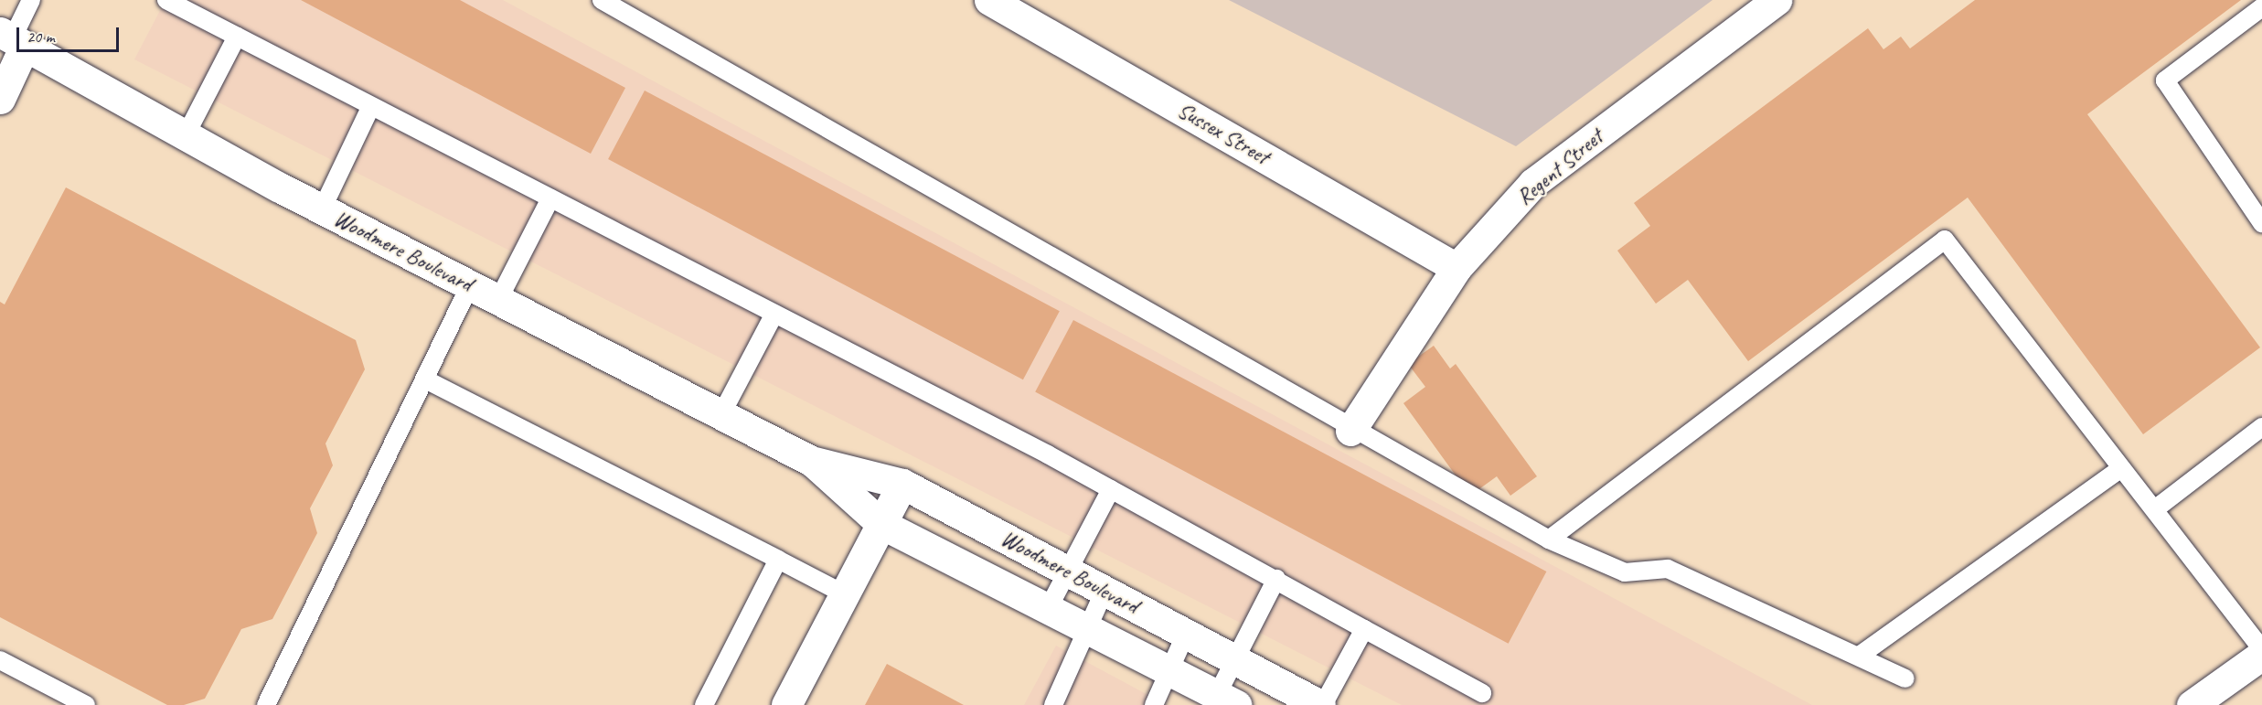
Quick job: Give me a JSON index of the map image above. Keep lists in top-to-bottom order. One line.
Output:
{"streets":{"street":["Sussex Street","Regent Street","Woodmere Boulevard"]},"crossings":[["Sussex Street","Regent Street"]],"scale_bar":"20 m"}
